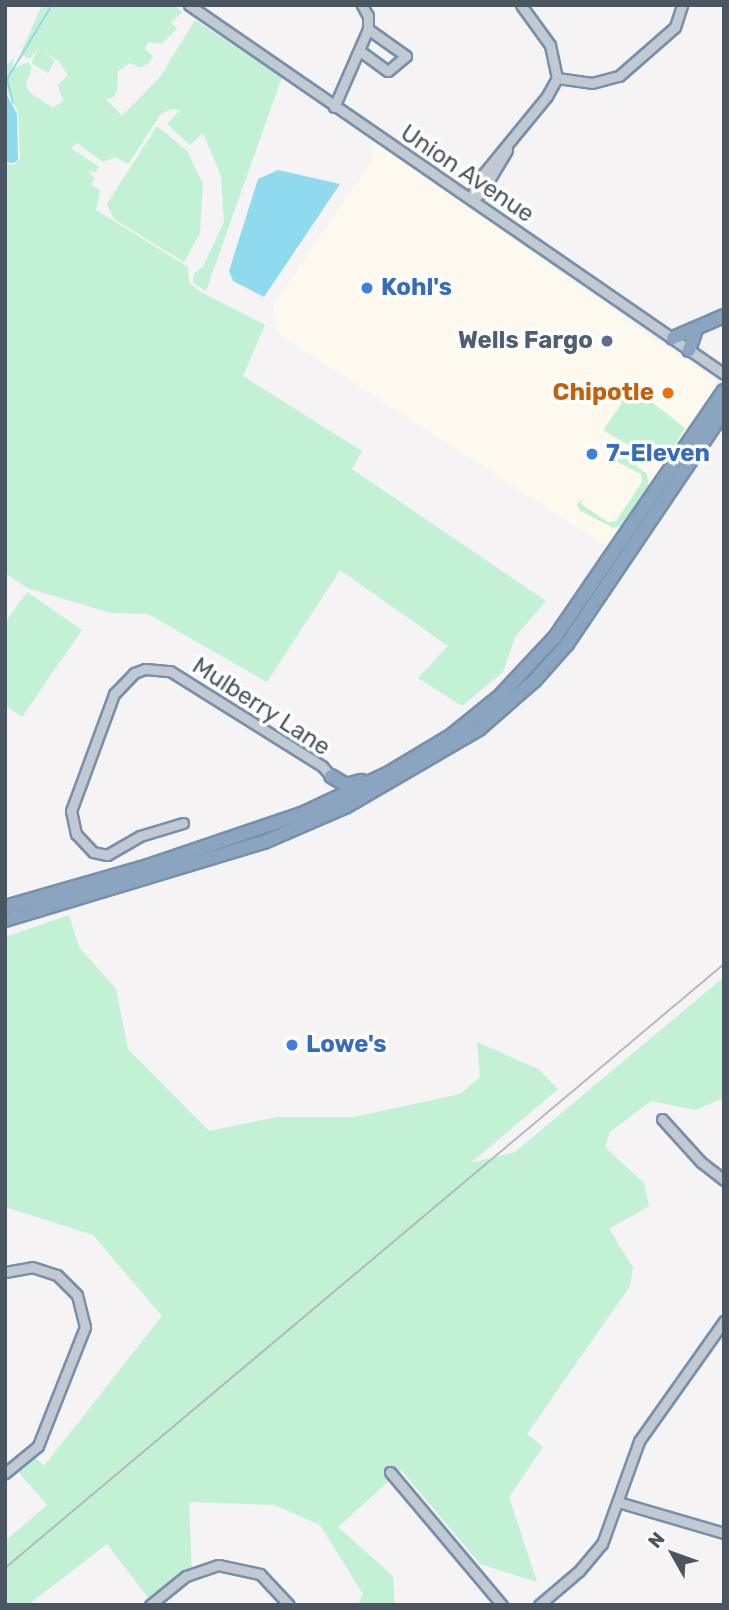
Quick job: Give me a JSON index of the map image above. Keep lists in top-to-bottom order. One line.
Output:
{"streets":{"street":["Union Avenue","Mulberry Lane"]},"places":["Kohl's","Wells Fargo","Chipotle","7-Eleven","Lowe's"],"north":"top left"}
